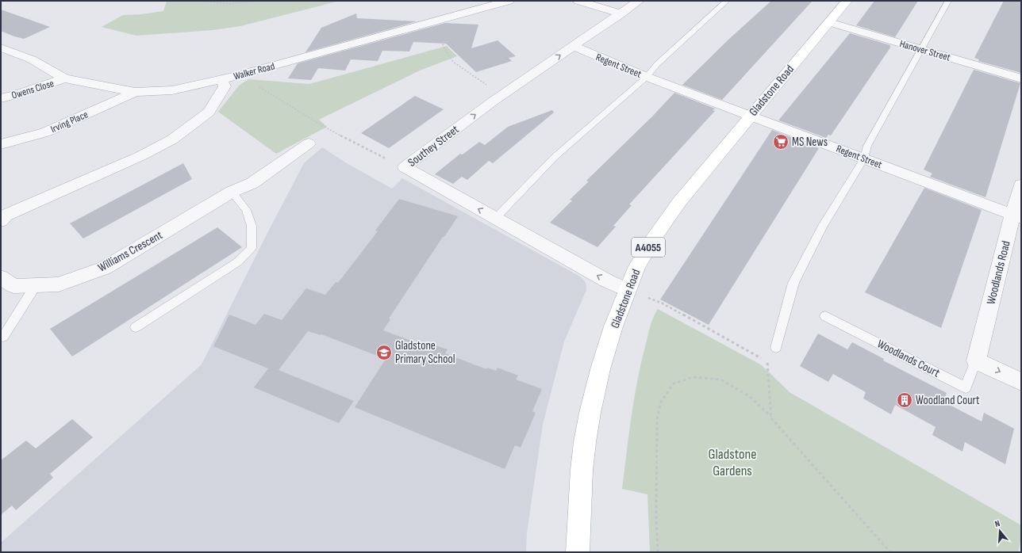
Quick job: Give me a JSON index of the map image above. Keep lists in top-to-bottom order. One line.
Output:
{"streets":{"main road":["Gladstone Road","A4055"],"street":["Hanover Street","Regent Street","Walker Road","Owens Close","Irving Place","Southey Street","Williams Crescent","Woodlands Road"],"lane":["Woodlands Court"]},"crossings":[["Hanover Street","Gladstone Road"],["Regent Street","Gladstone Road"],["Regent Street","Southey Street"],["Regent Street","Woodlands Road"],["Walker Road","Owens Close"],["Walker Road","Irving Place"],["Gladstone Road","Southey Street"],["Woodlands Road","Woodlands Court"]],"parks":["Gladstone Gardens"],"places":{"supermarket":["MS News"],"school or university":["Gladstone Primary School"],"building":["Woodland Court"]},"north":"top"}
